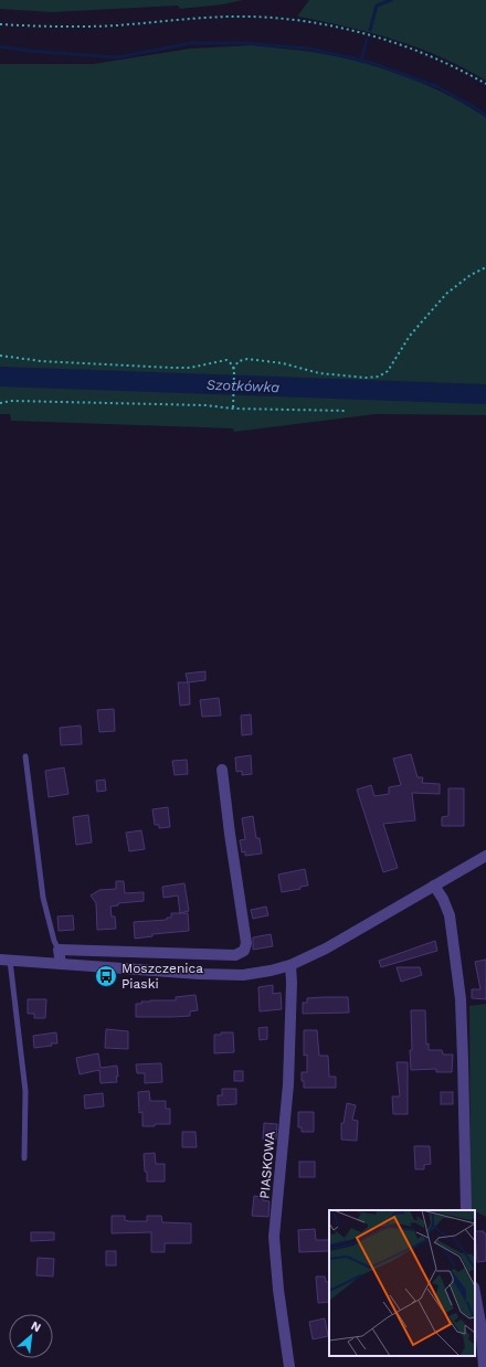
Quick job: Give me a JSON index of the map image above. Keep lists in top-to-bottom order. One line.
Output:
{"streets":{"street":["PIASKOWA"]},"water":["Szotkówka"],"places":{"bus stop":["Moszczenica Piaski"]},"north":"top right"}
